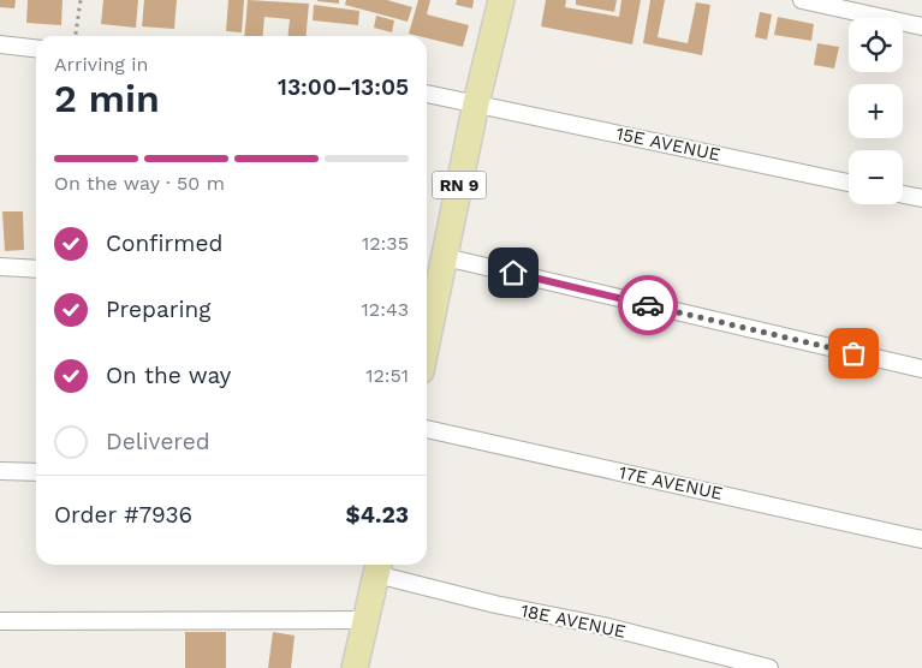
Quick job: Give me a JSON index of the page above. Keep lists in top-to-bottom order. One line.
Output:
{"streets":{"main road":["RN 9"],"street":["15E AVENUE","17E AVENUE","18E AVENUE"]},"crossings":[["15E AVENUE","RN 9"]],"page":{"map_buttons":["+","−"],"heading":["2 min","Arriving in","13:00–13:05"],"panel":["Order #7936","$4.23"],"bar":"On the way · 50 m","list":[["Confirmed","12:35"],["Preparing","12:43"],["On the way","12:51"],"Delivered"]}}
